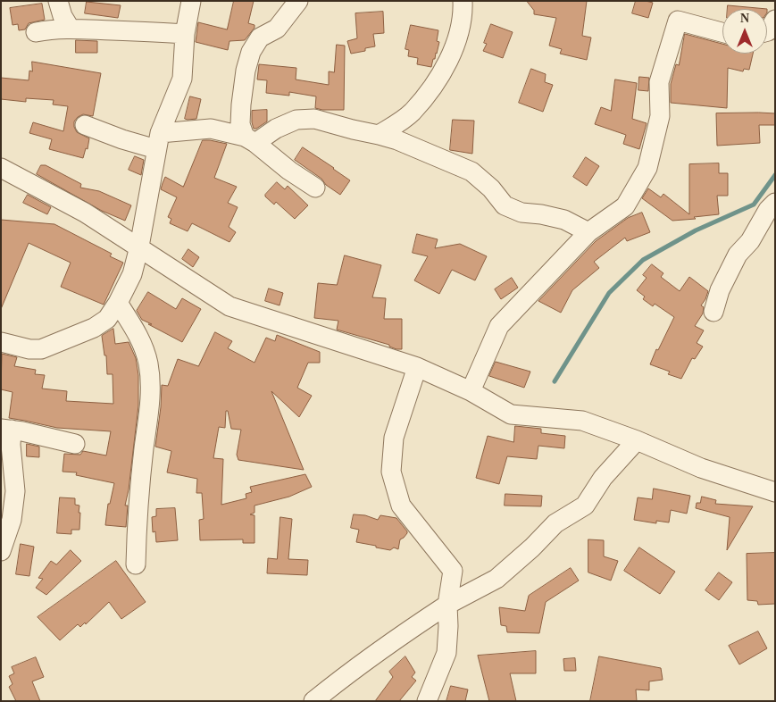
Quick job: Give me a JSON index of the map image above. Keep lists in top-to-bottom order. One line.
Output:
{"north":"top"}
